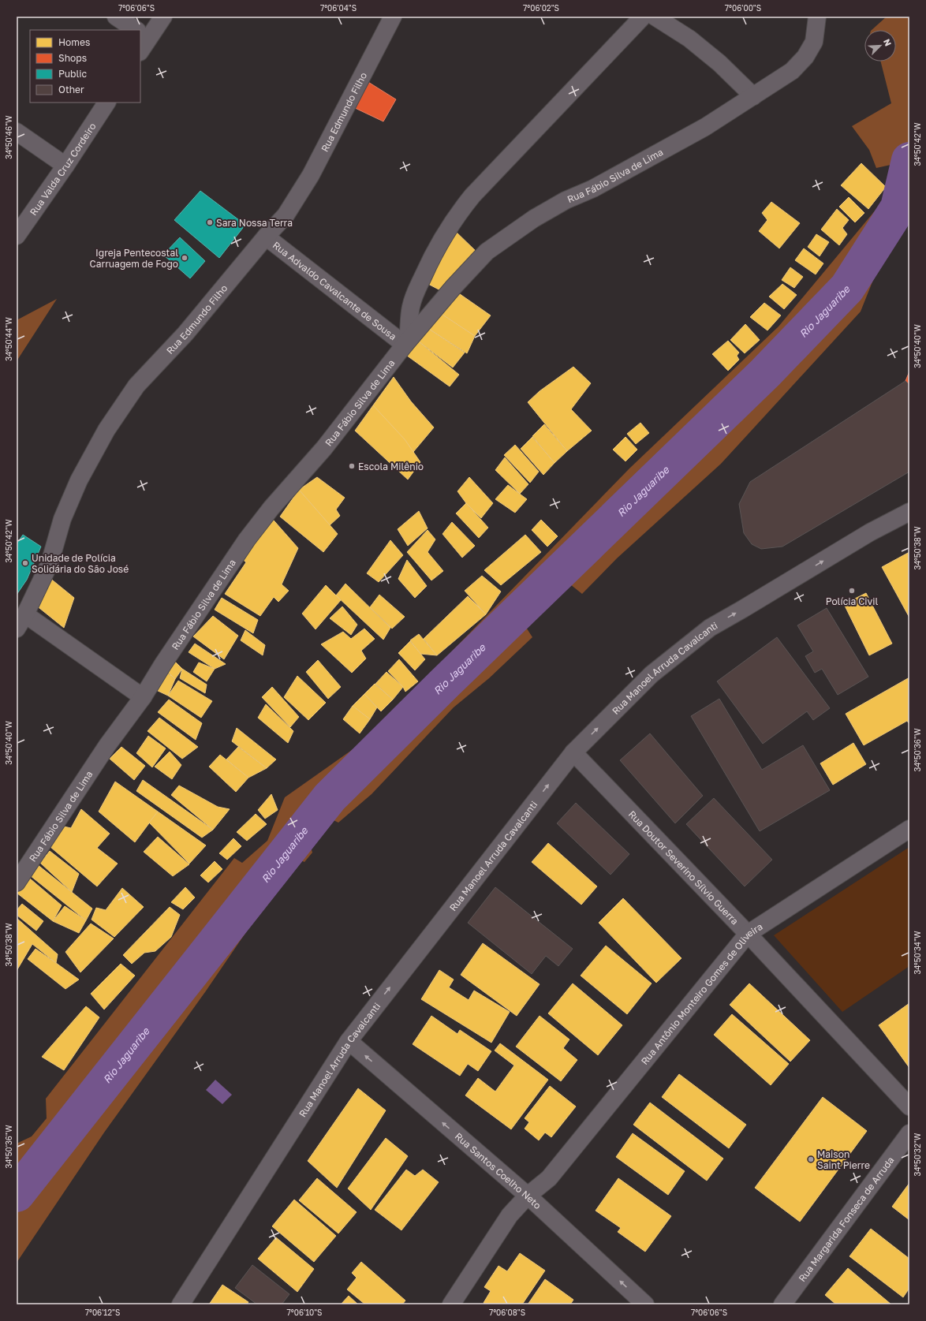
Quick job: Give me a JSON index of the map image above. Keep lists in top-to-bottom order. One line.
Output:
{"streets":{"street":["Rua Edmundo Filho","Rua Valda Cruz Cordeiro","Rua Fábio Silva de Lima","Rua Advaldo Cavalcante de Sousa","Rua Manoel Arruda Cavalcanti","Rua Doutor Severino Sílvio Guerra","Rua Antônio Monteiro Gomes de Oliveira","Rua Santos Coelho Neto","Rua Margarida Fonseca de Arruda"]},"crossings":[["Rua Edmundo Filho","Rua Advaldo Cavalcante de Sousa"],["Rua Fábio Silva de Lima","Rua Advaldo Cavalcante de Sousa"],["Rua Manoel Arruda Cavalcanti","Rua Doutor Severino Sílvio Guerra"],["Rua Manoel Arruda Cavalcanti","Rua Santos Coelho Neto"],["Rua Doutor Severino Sílvio Guerra","Rua Antônio Monteiro Gomes de Oliveira"],["Rua Antônio Monteiro Gomes de Oliveira","Rua Santos Coelho Neto"]],"one_way":["Rua Manoel Arruda Cavalcanti","Rua Santos Coelho Neto"],"water":["Rio Jaguaribe"],"places":["Sara Nossa Terra","Igreja Pentecostal Carruagem de Fogo","Escola Milênio","Unidade de Polícia Solidária do São José","Polícia Civil","Maison Saint Pierre"],"legend":["Homes","Shops","Public","Other"],"north":"top right","coordinates":["7°06'06\"S","7°06'04\"S","7°06'02\"S","7°06'00\"S","34°50'46\"W","34°50'42\"W","34°50'44\"W","34°50'40\"W","34°50'38\"W","34°50'36\"W","34°50'34\"W","34°50'32\"W","7°06'12\"S","7°06'10\"S","7°06'08\"S"]}
